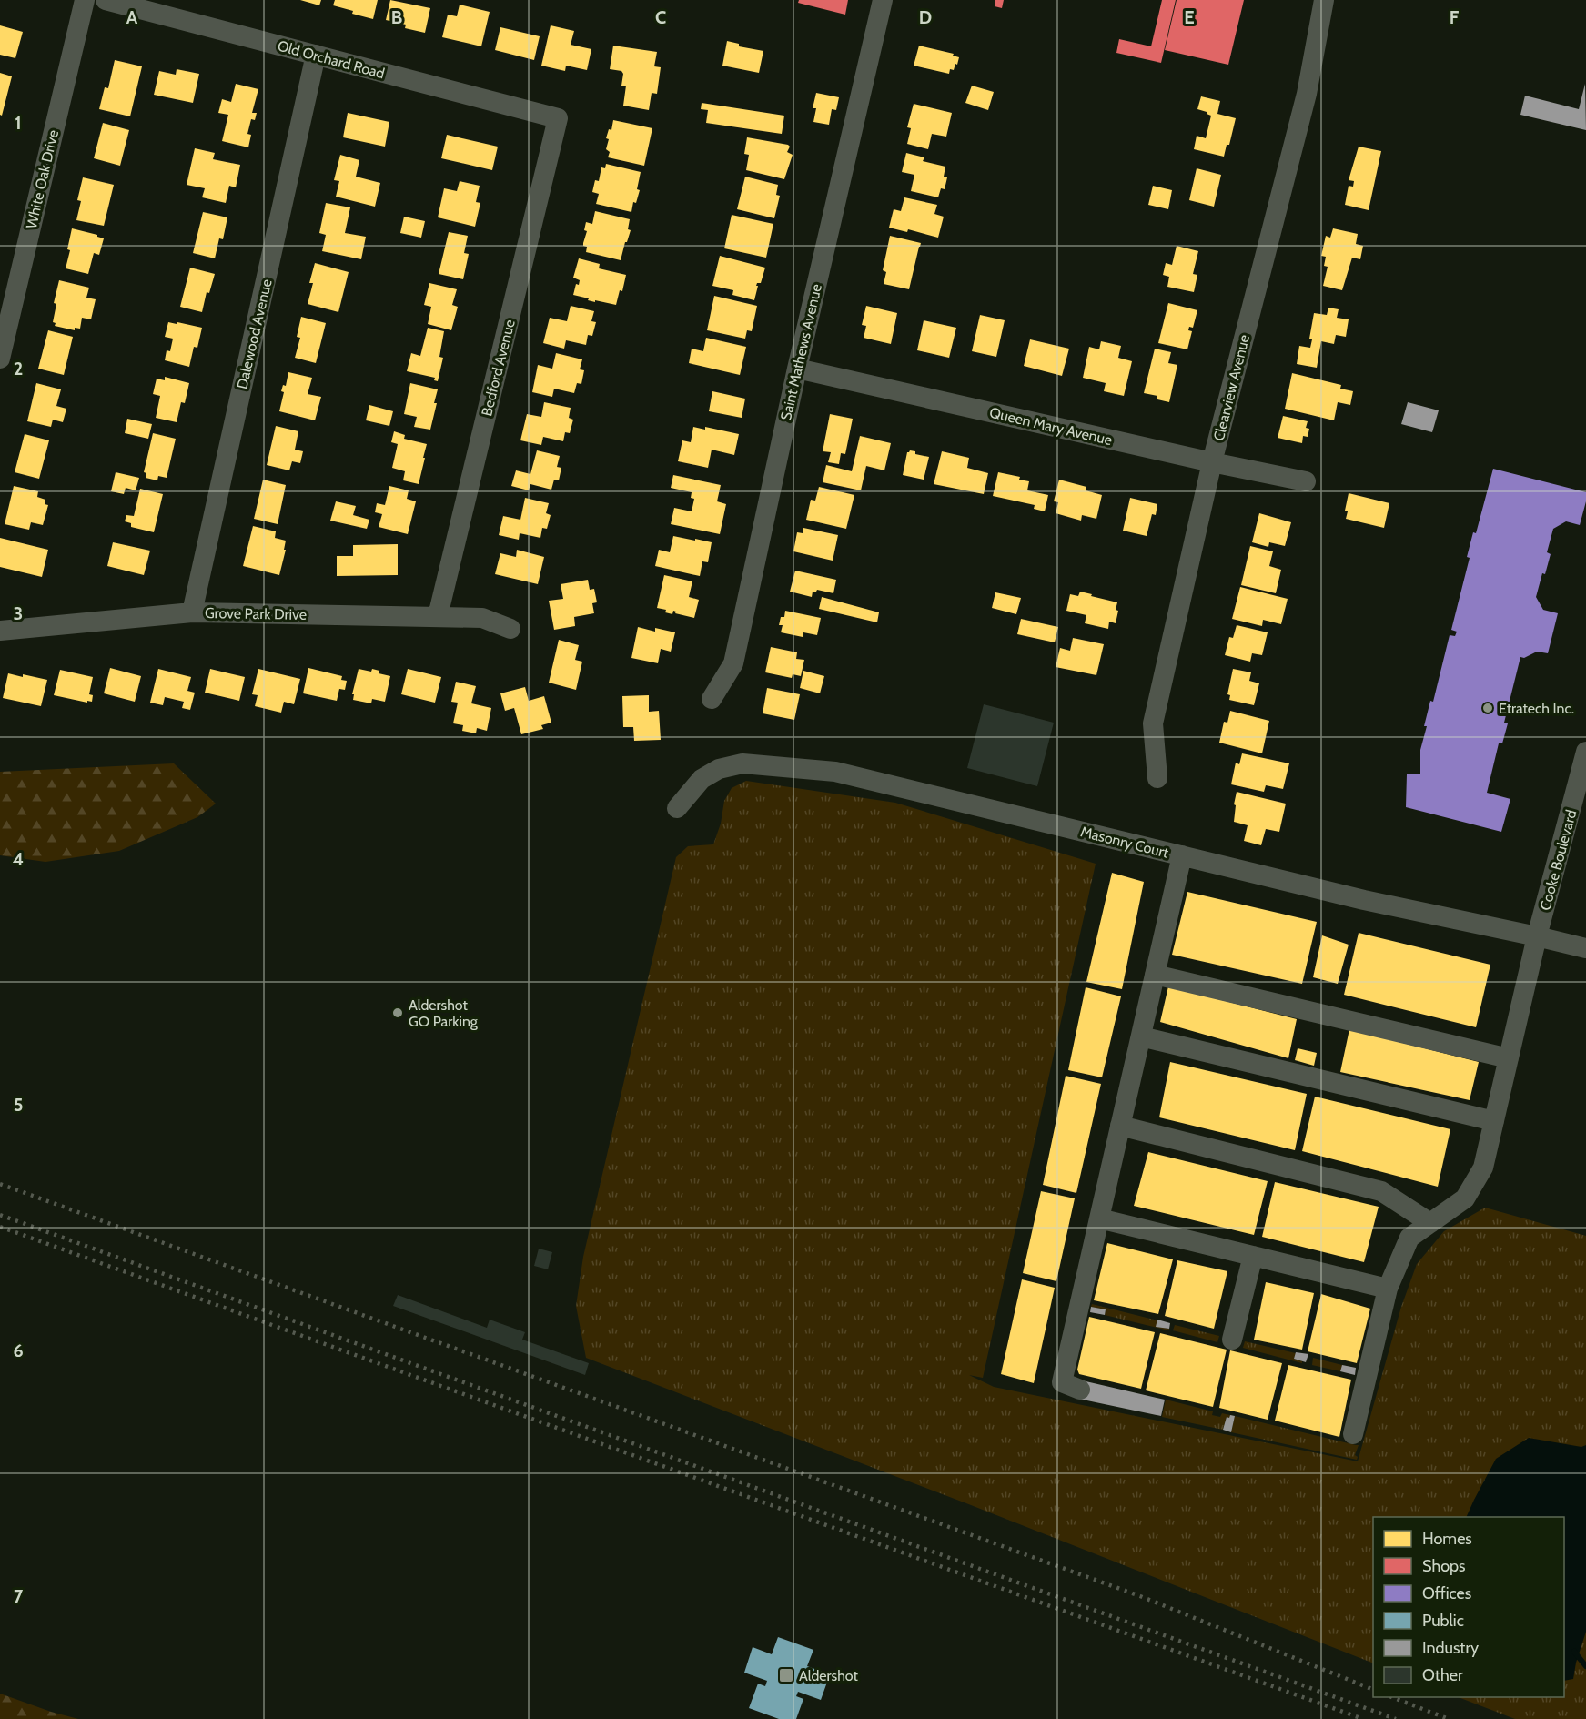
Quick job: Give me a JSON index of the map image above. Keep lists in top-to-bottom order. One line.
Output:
{"streets":{"street":["Old Orchard Road","White Oak Drive","Dalewood Avenue","Saint Mathews Avenue","Bedford Avenue","Clearview Avenue","Queen Mary Avenue","Grove Park Drive","Masonry Court","Cooke Boulevard"]},"crossings":[["Old Orchard Road","Dalewood Avenue"],["Old Orchard Road","Bedford Avenue"],["Dalewood Avenue","Grove Park Drive"],["Saint Mathews Avenue","Queen Mary Avenue"],["Bedford Avenue","Grove Park Drive"],["Clearview Avenue","Queen Mary Avenue"],["Masonry Court","Cooke Boulevard"]],"places":{"other":["Etratech Inc.","Aldershot GO Parking"],"transit":["Aldershot"]},"legend":["Homes","Shops","Offices","Public","Industry","Other"],"grid":{"columns":["A","B","C","D","E","F"],"rows":["1","2","3","4","5","6","7"]}}
